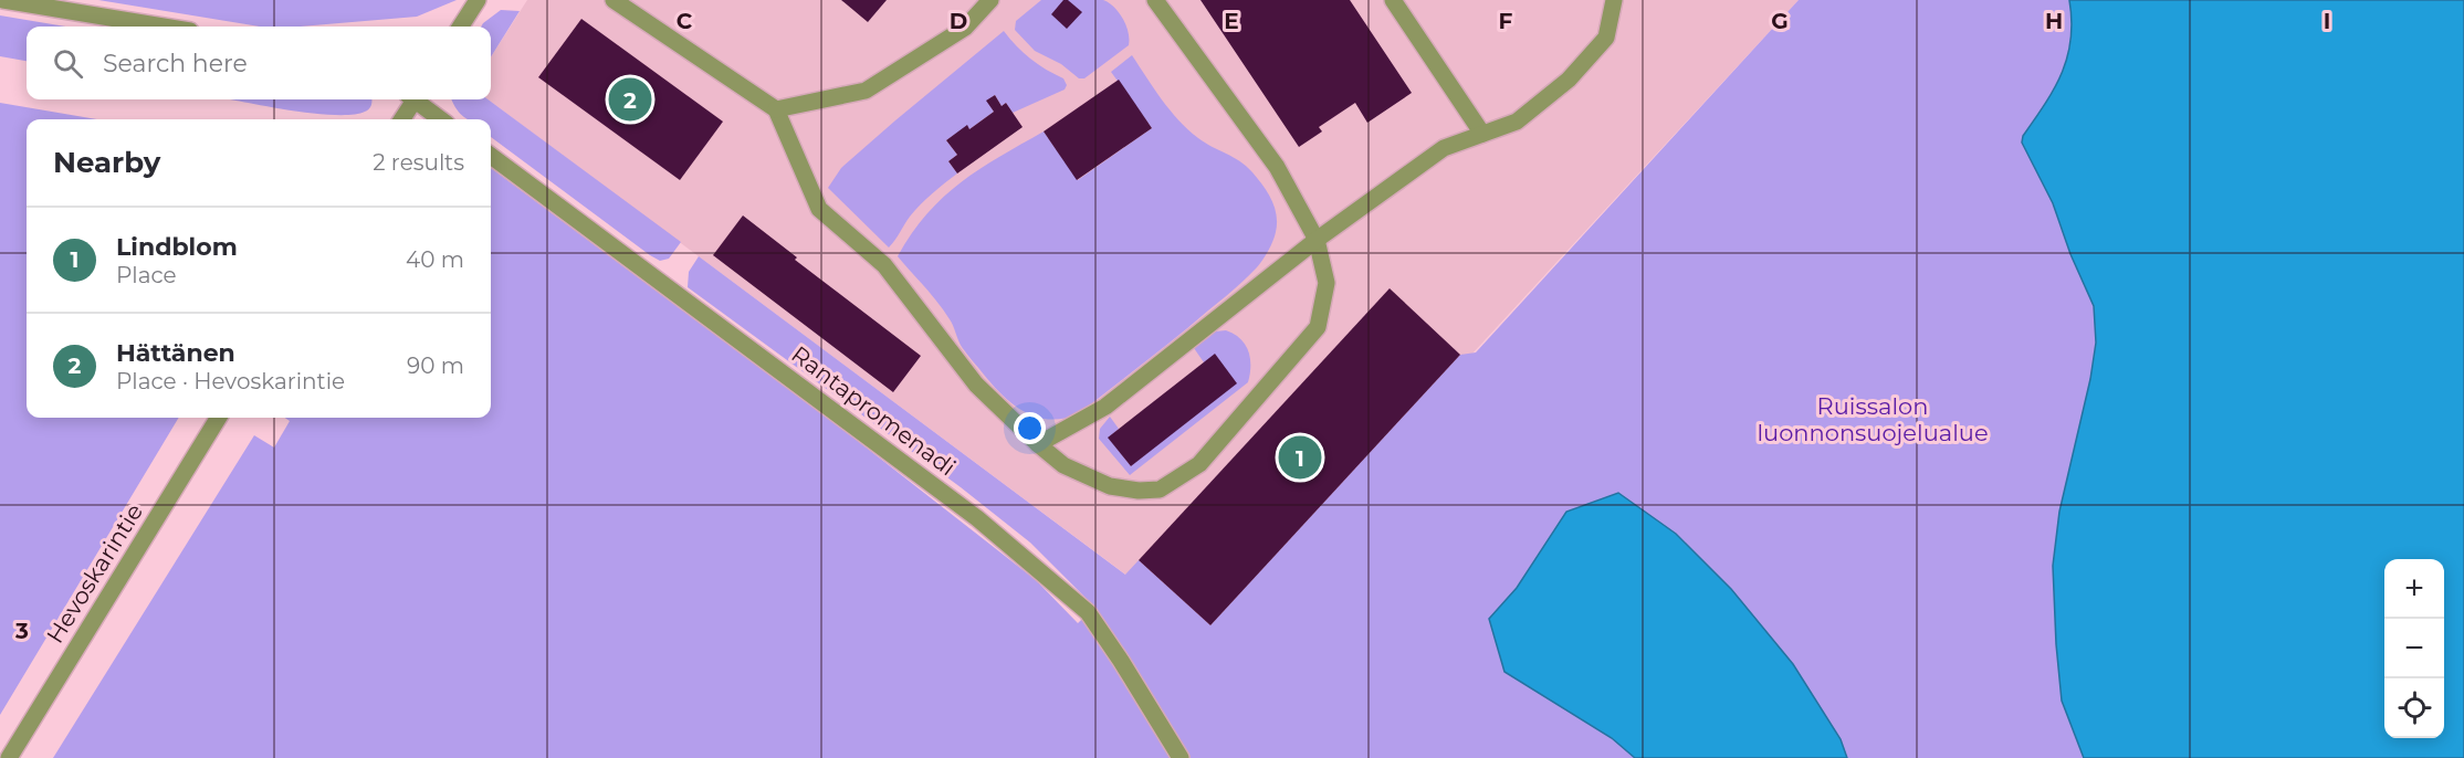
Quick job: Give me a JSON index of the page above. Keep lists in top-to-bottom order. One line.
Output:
{"streets":{"street":["Rantapromenadi","Hevoskarintie"]},"parks":["Ruissalon luonnonsuojelualue"],"page":{"search":"Search here","pins":["2","1"],"heading":["Nearby","2 results"],"list":[{"mark":"1","name":"Lindblom","note":"Place","value":"40 m"},{"mark":"2","name":"Hättänen","note":"Place · Hevoskarintie","value":"90 m"}],"map_buttons":["+","−"]},"grid":{"columns":["C","D","E","F","G","H","I"],"rows":["3"]}}
